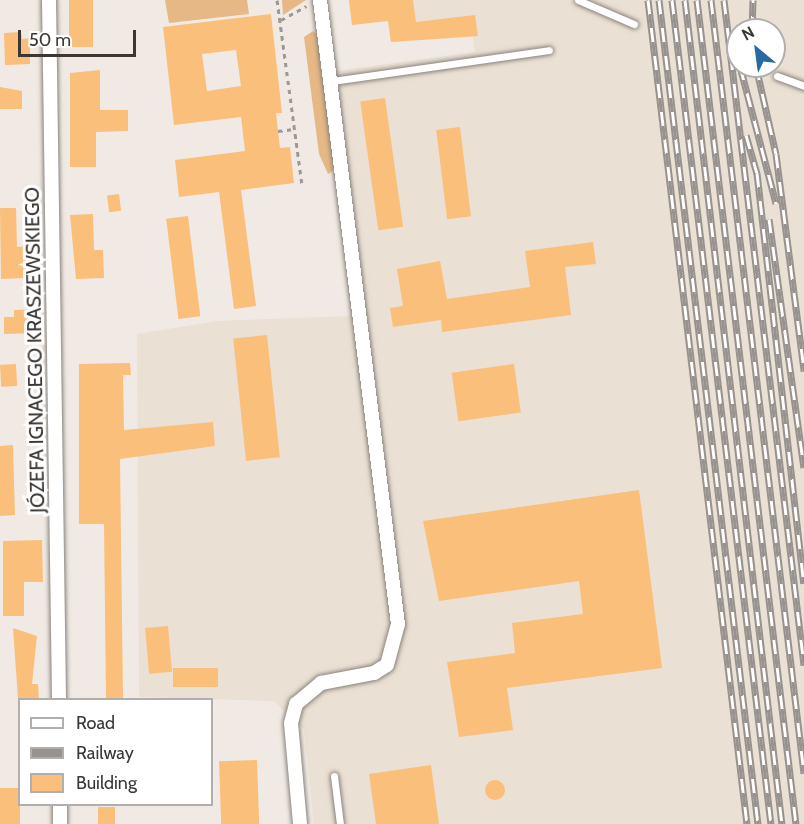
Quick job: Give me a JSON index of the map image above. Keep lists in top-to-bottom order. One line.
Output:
{"streets":{"street":["JÓZEFA IGNACEGO KRASZEWSKIEGO"]},"legend":["Road","Railway","Building"],"scale_bar":"50 m","north":"top left"}
